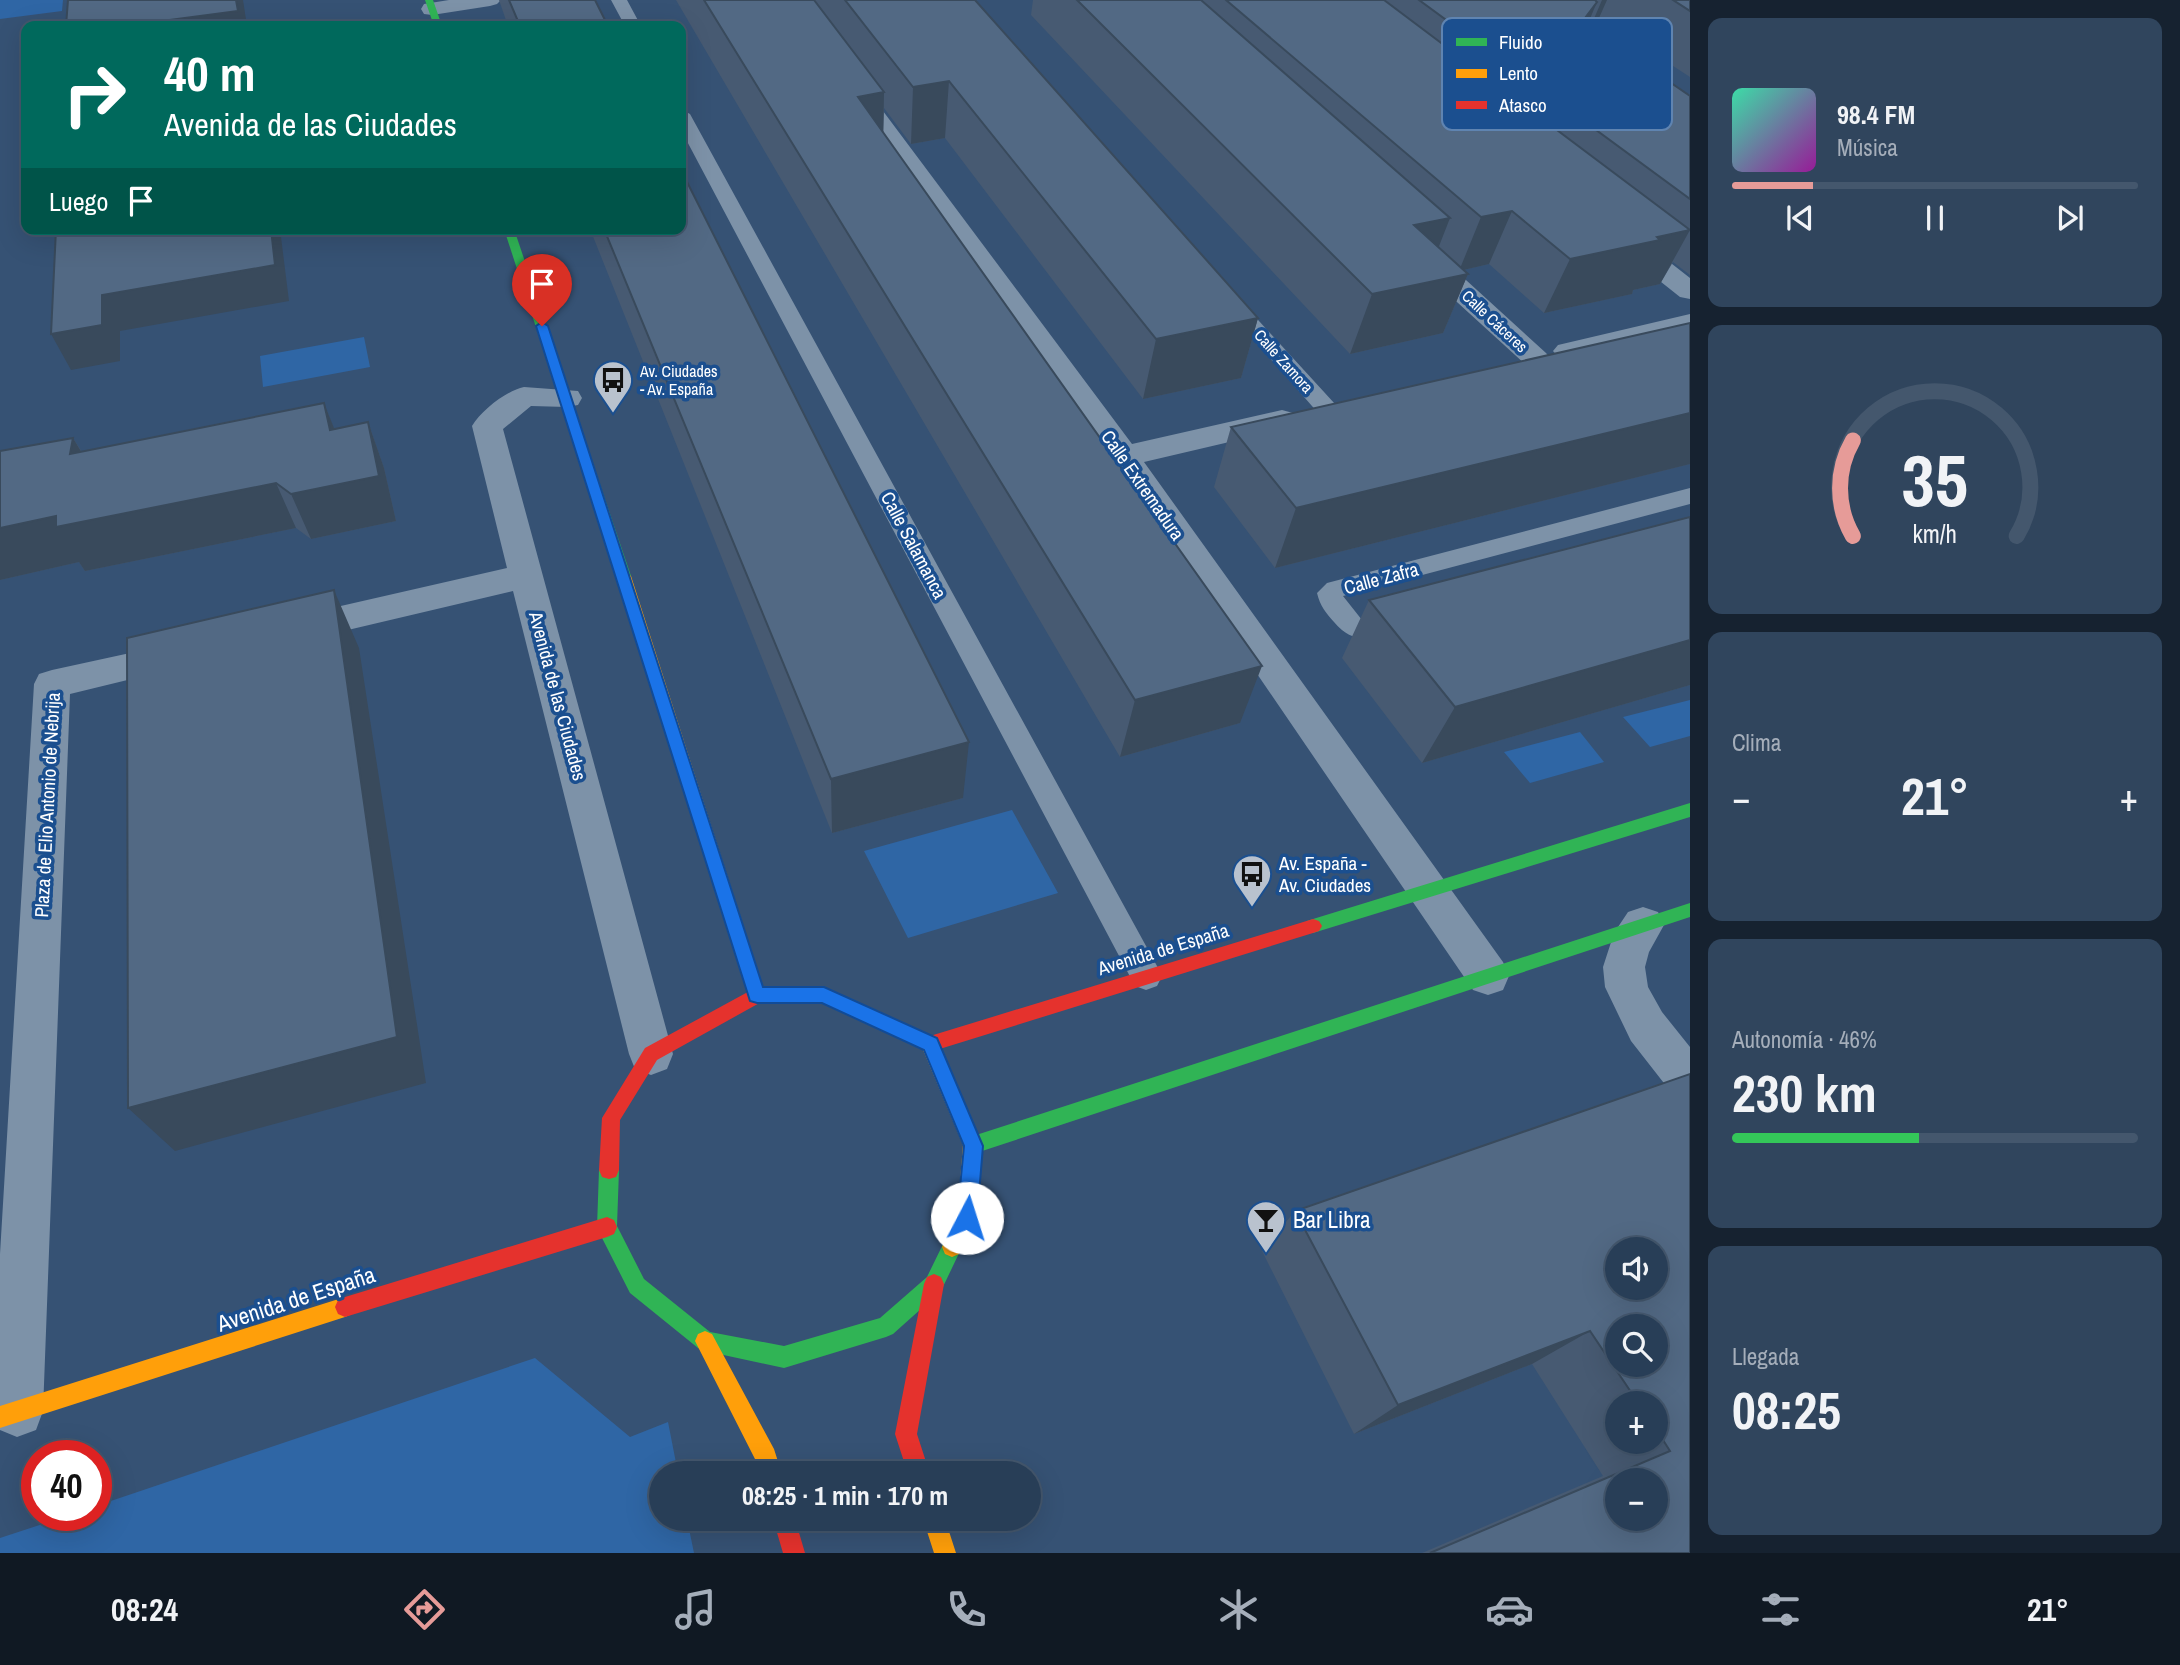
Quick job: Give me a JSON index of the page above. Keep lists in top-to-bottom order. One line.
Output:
{"streets":{"street":["Calle Cáceres","Calle Extremadura","Avenida de las Ciudades","Plaza de Elio Antonio de Nebrija","Avenida de España"],"lane":["Calle Zamora","Calle Salamanca","Calle Zafra"]},"crossings":[["Calle Extremadura","Avenida de España"],["Calle Salamanca","Avenida de España"],["Plaza de Elio Antonio de Nebrija","Avenida de España"]],"places":{"bus stop":["Av. Ciudades - Av. España","Av. España - Av. Ciudades"],"bar":["Bar Libra"]},"legend":["Fluido","Lento","Atasco"],"page":{"turn":["40 m","Avenida de las Ciudades"],"song":["98.4 FM","Música"],"then":"Luego","tile":["Clima",["Autonomía · 46%","230 km"],["Llegada","08:25"]],"heat":["−","21°","+"],"map_buttons":["+","−"],"limit":"40","trip":"08:25 · 1 min · 170 m","tabs":["08:24","21°"],"gauge":["35","km/h"]}}
